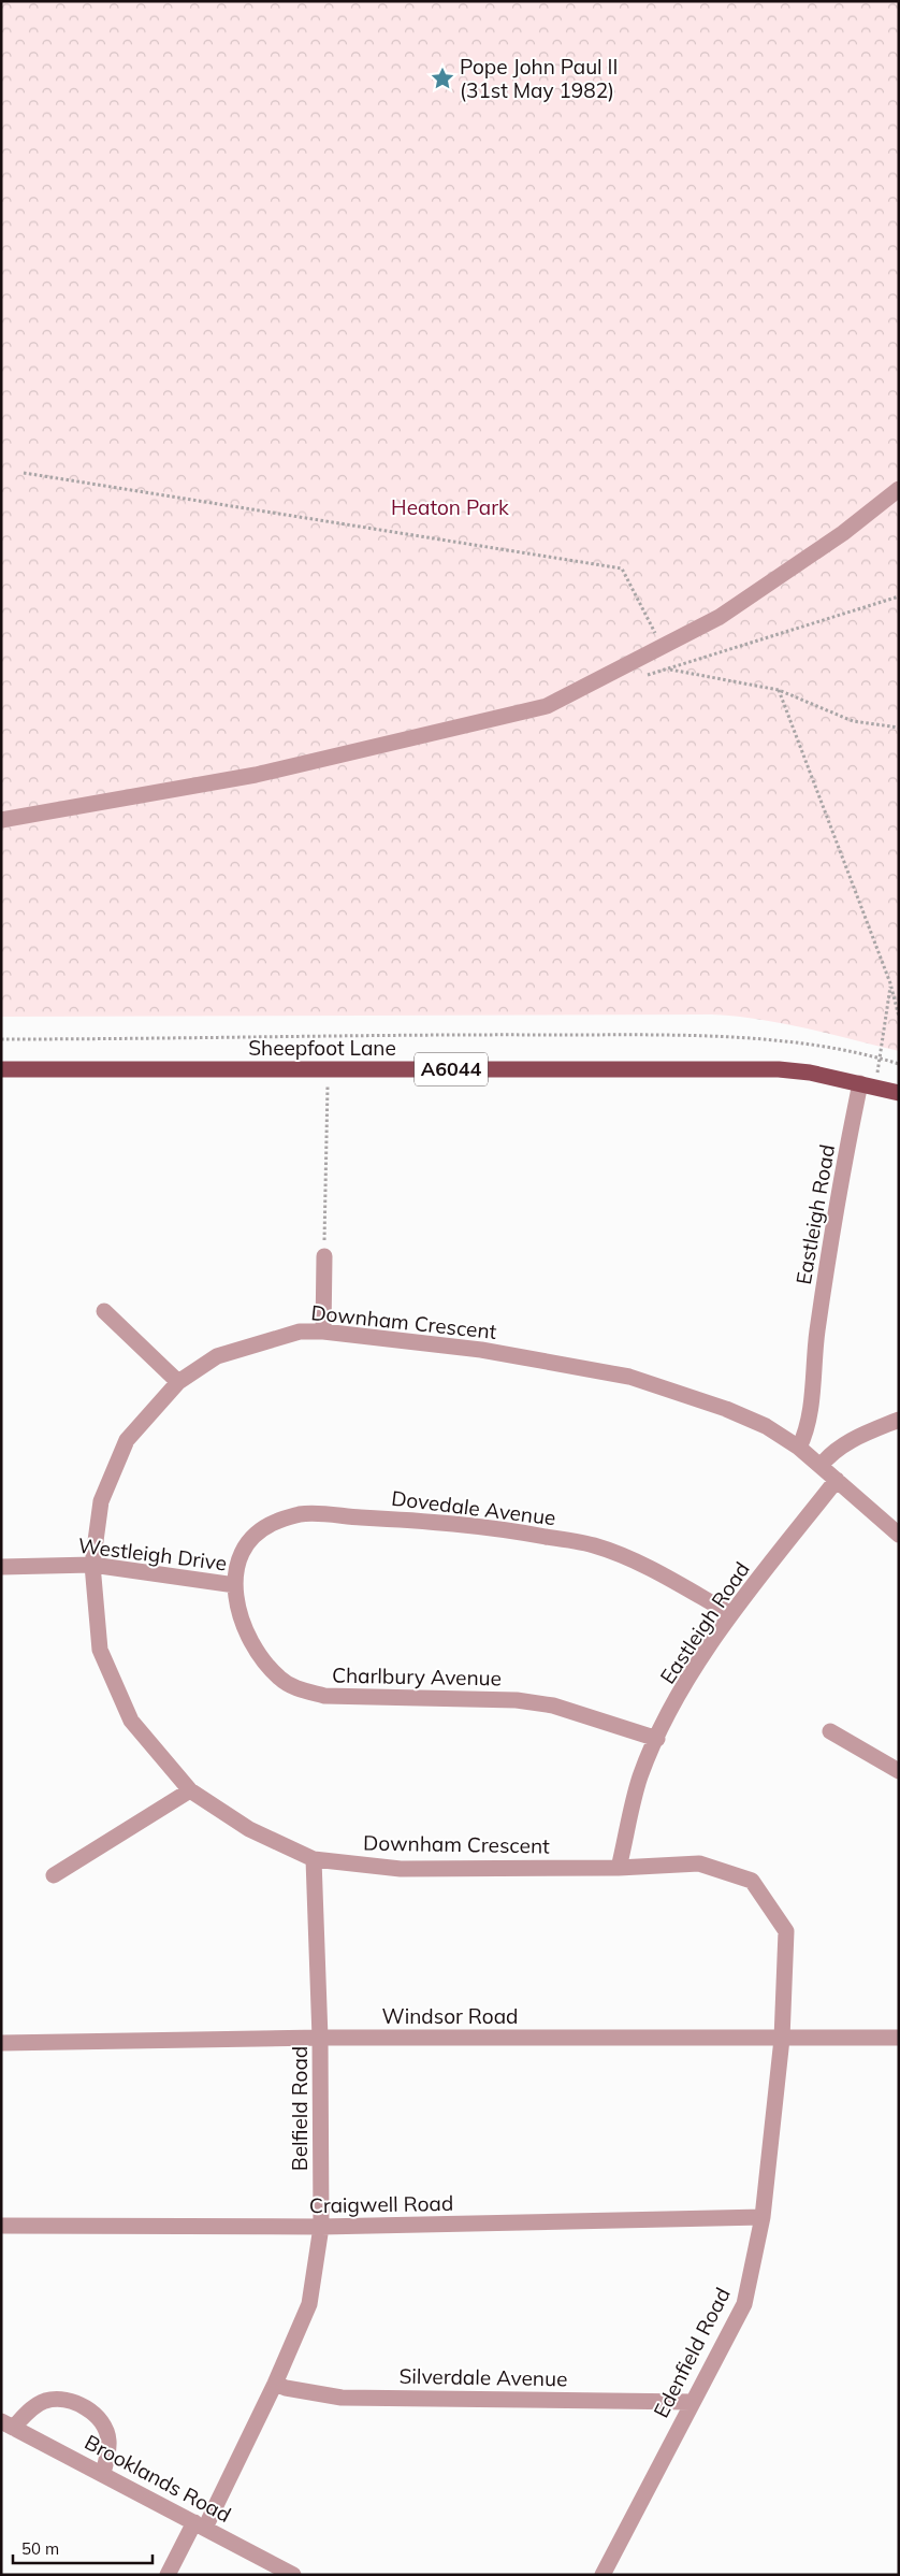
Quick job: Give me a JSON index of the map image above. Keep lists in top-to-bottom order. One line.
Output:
{"streets":{"main road":["Sheepfoot Lane","A6044"],"street":["Eastleigh Road","Downham Crescent","Dovedale Avenue","Westleigh Drive","Charlbury Avenue","Windsor Road","Belfield Road","Craigwell Road","Edenfield Road","Silverdale Avenue","Brooklands Road"]},"crossings":[["Sheepfoot Lane","Eastleigh Road"],["Eastleigh Road","Downham Crescent"],["Eastleigh Road","Dovedale Avenue"],["Eastleigh Road","Charlbury Avenue"],["Downham Crescent","Westleigh Drive"],["Downham Crescent","Windsor Road"],["Downham Crescent","Belfield Road"],["Downham Crescent","Edenfield Road"],["Dovedale Avenue","Westleigh Drive"],["Dovedale Avenue","Charlbury Avenue"],["Westleigh Drive","Charlbury Avenue"],["Windsor Road","Belfield Road"],["Windsor Road","Edenfield Road"],["Belfield Road","Craigwell Road"],["Belfield Road","Silverdale Avenue"],["Belfield Road","Brooklands Road"],["Craigwell Road","Edenfield Road"],["Edenfield Road","Silverdale Avenue"]],"parks":["Heaton Park"],"places":{"place":["Pope John Paul II (31st May 1982)"]},"scale_bar":"50 m"}
